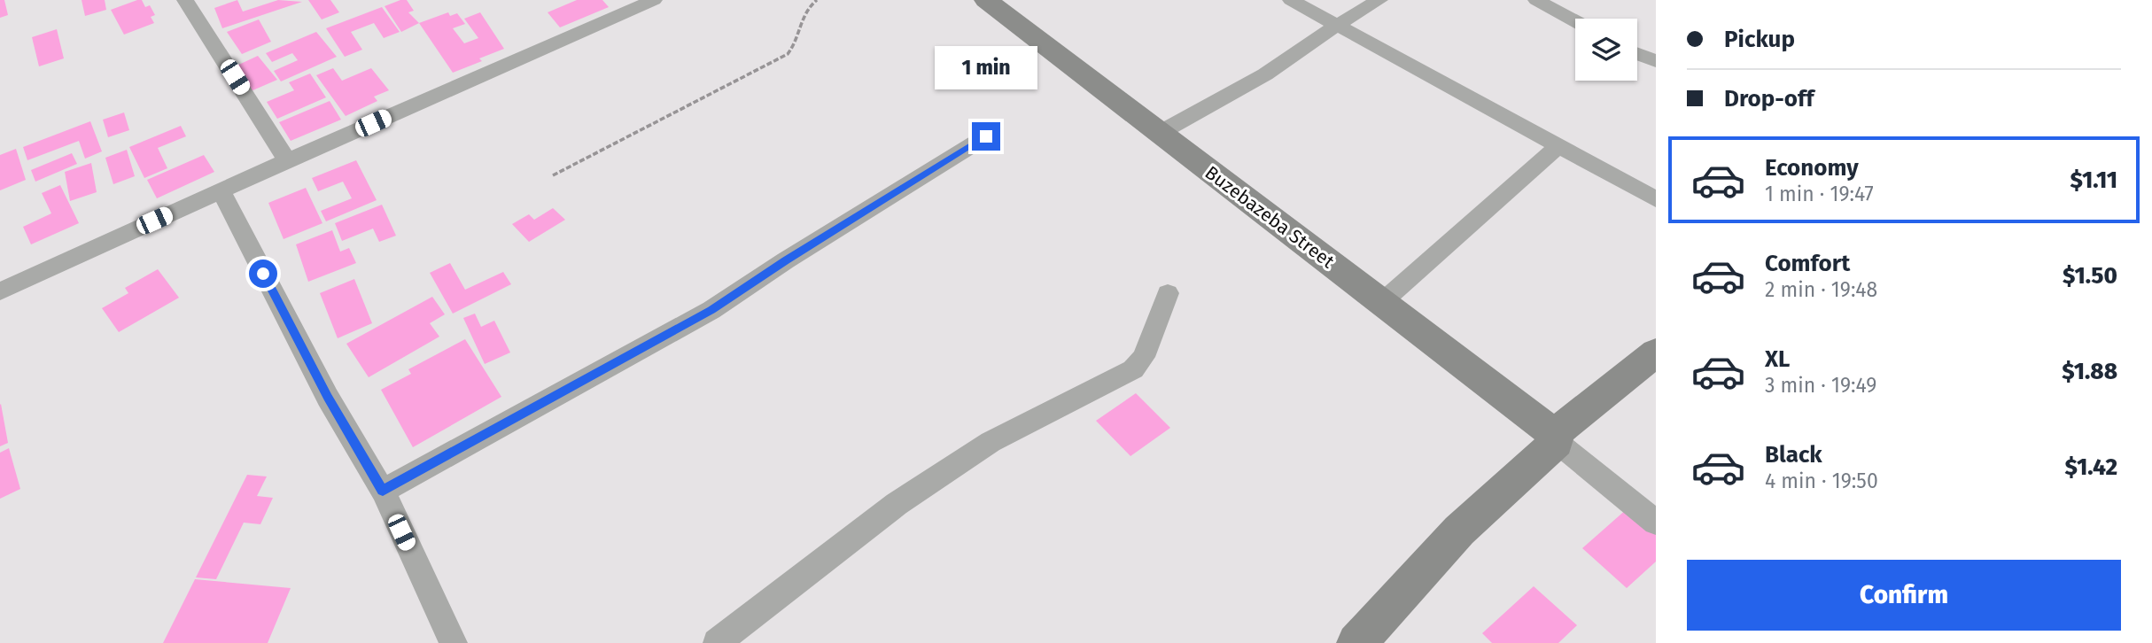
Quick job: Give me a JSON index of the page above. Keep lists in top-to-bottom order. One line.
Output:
{"streets":{"street":["Buzebazeba Street"]},"page":{"banner":["Pickup","Drop-off"],"bubble":"1 min","list":[{"name":"Economy","note":"1 min · 19:47","value":"$1.11"},{"name":"Comfort","note":"2 min · 19:48","value":"$1.50"},{"name":"XL","note":"3 min · 19:49","value":"$1.88"},{"name":"Black","note":"4 min · 19:50","value":"$1.42"}],"buttons":"Confirm"}}
